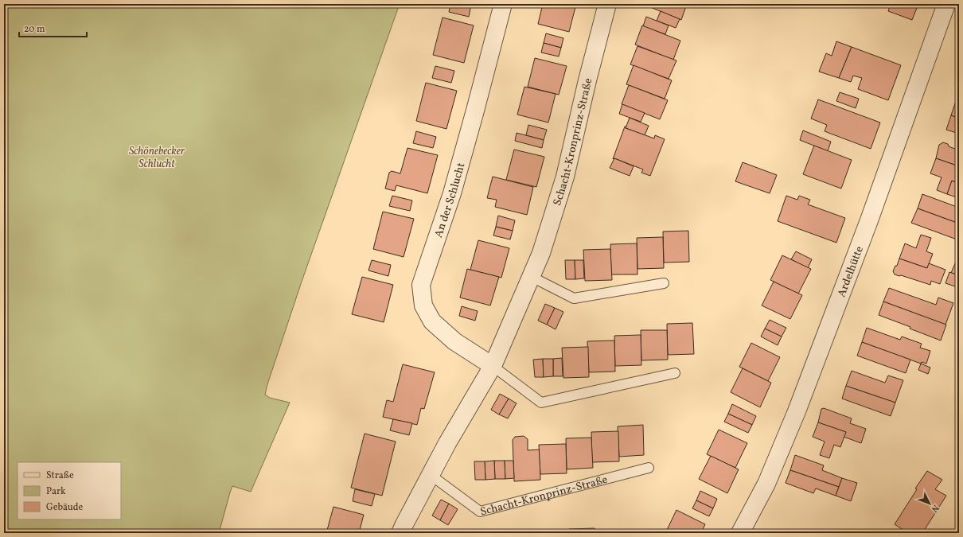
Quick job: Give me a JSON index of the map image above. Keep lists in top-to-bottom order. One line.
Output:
{"streets":{"street":["Schacht-Kronprinz-Straße","An der Schlucht","Ardelhütte"]},"crossings":[["Schacht-Kronprinz-Straße","An der Schlucht"]],"parks":["Schönebecker Schlucht"],"legend":["Straße","Park","Gebäude"],"scale_bar":"20 m","north":"bottom right"}
